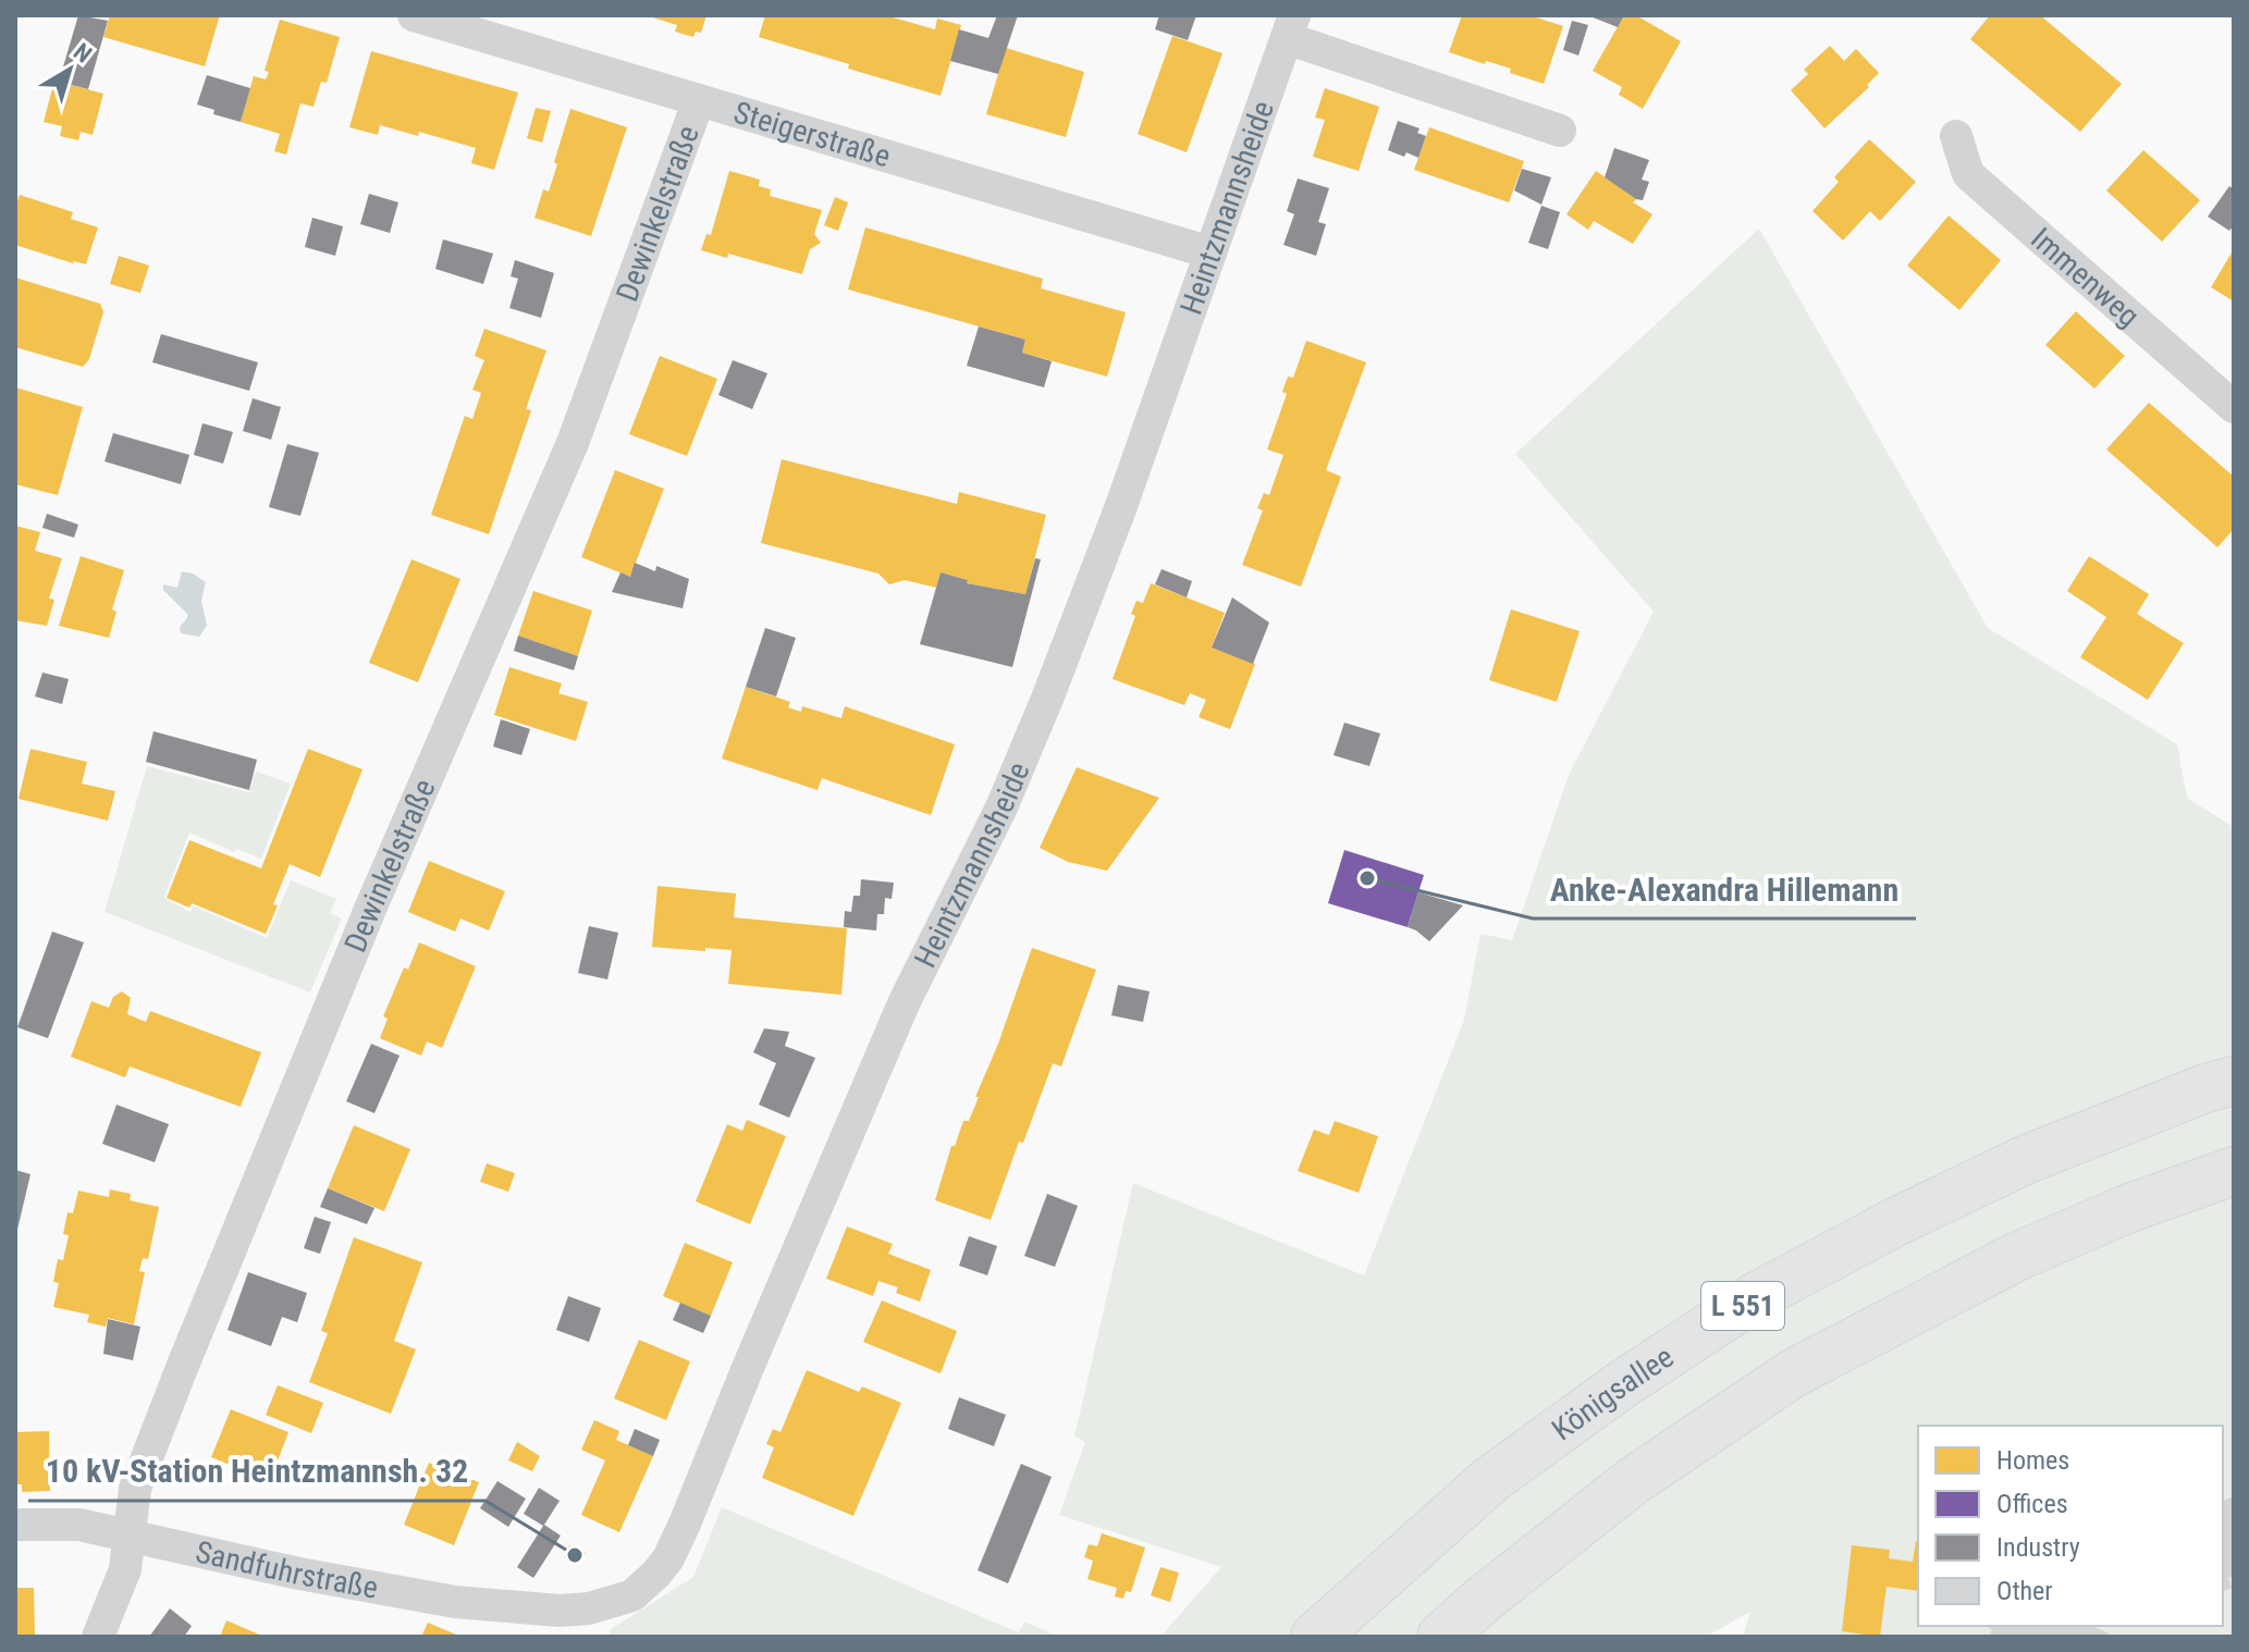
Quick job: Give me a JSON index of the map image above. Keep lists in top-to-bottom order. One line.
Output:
{"streets":{"main road":["L 551","Königsallee"],"street":["Steigerstraße","Heintzmannsheide","Dewinkelstraße","Immenweg","Sandfuhrstraße"]},"crossings":[["Steigerstraße","Heintzmannsheide"],["Steigerstraße","Dewinkelstraße"],["Heintzmannsheide","Sandfuhrstraße"],["Dewinkelstraße","Sandfuhrstraße"]],"places":["Anke-Alexandra Hillemann","10 kV-Station Heintzmannsh. 32"],"legend":["Homes","Offices","Industry","Other"],"north":"top right"}
